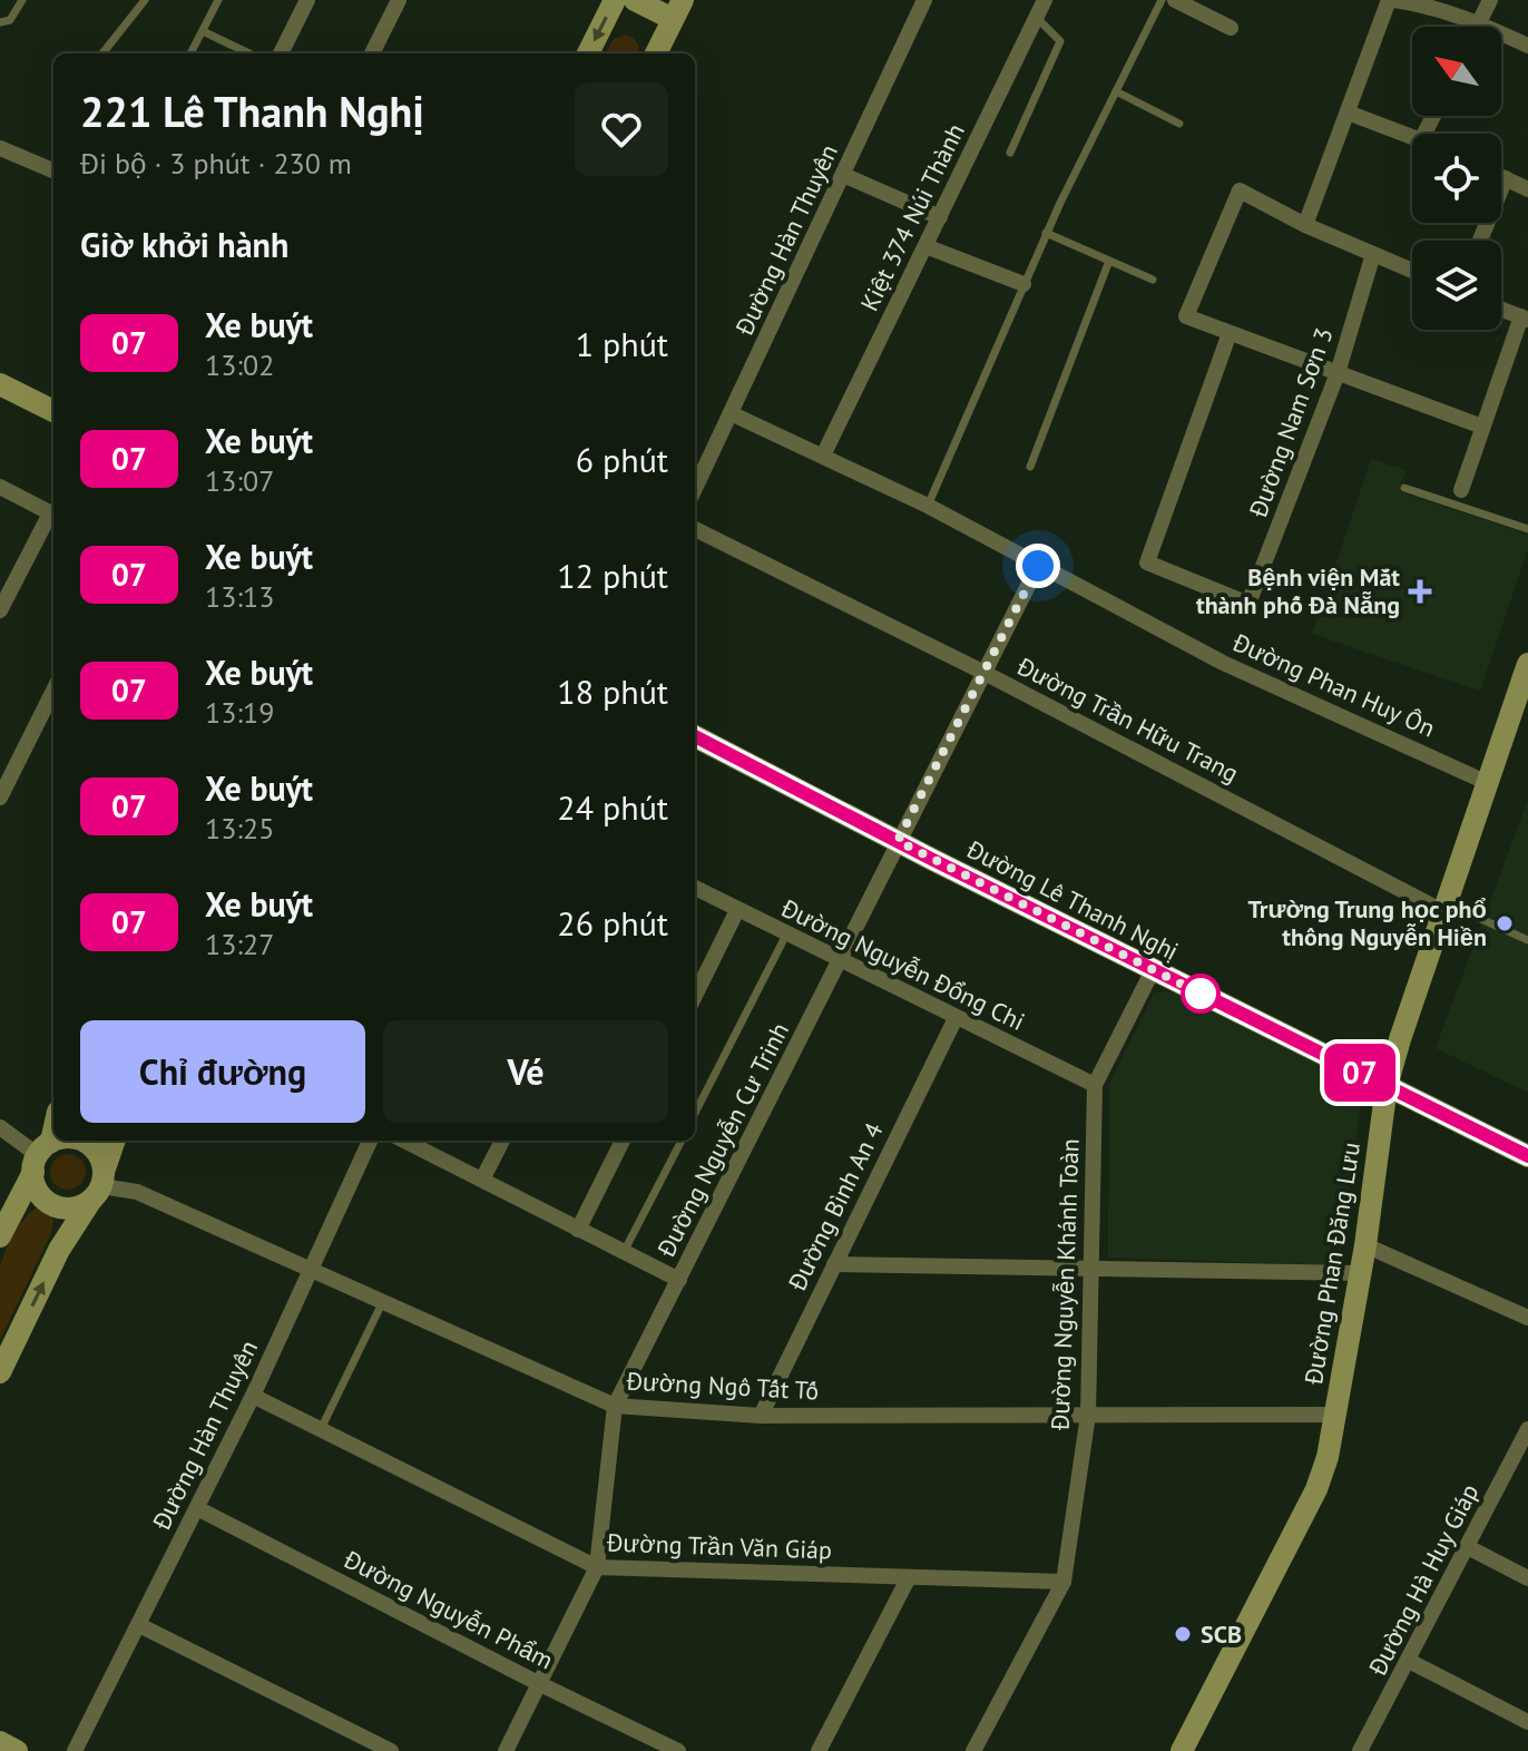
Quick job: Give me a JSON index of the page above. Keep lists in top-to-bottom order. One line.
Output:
{"streets":{"street":["Kiệt 374 Núi Thành","Đường Hàn Thuyên","Đường Nam Sơn 3","Đường Phan Huy Ôn","Đường Trần Hữu Trang","Đường Lê Thanh Nghị","Đường Nguyễn Đổng Chi","Đường Nguyễn Cư Trinh","Đường Bình An 4","Đường Phan Đăng Lưu","Đường Nguyễn Khánh Toàn","Đường Ngô Tất Tố","Đường Trần Văn Giáp","Đường Hà Huy Giáp","Đường Nguyễn Phẩm"]},"crossings":[["Kiệt 374 Núi Thành","Đường Phan Huy Ôn"],["Đường Hàn Thuyên","Đường Phan Huy Ôn"],["Đường Hàn Thuyên","Đường Ngô Tất Tố"],["Đường Hàn Thuyên","Đường Trần Văn Giáp"],["Đường Hàn Thuyên","Đường Nguyễn Phẩm"],["Đường Phan Huy Ôn","Đường Nguyễn Cư Trinh"],["Đường Phan Huy Ôn","Đường Phan Đăng Lưu"],["Đường Trần Hữu Trang","Đường Nguyễn Cư Trinh"],["Đường Trần Hữu Trang","Đường Phan Đăng Lưu"],["Đường Lê Thanh Nghị","Đường Nguyễn Cư Trinh"],["Đường Lê Thanh Nghị","Đường Phan Đăng Lưu"],["Đường Lê Thanh Nghị","Đường Nguyễn Khánh Toàn"],["Đường Nguyễn Đổng Chi","Đường Nguyễn Cư Trinh"],["Đường Nguyễn Đổng Chi","Đường Bình An 4"],["Đường Nguyễn Đổng Chi","Đường Nguyễn Khánh Toàn"],["Đường Nguyễn Cư Trinh","Đường Ngô Tất Tố"],["Đường Nguyễn Cư Trinh","Đường Trần Văn Giáp"],["Đường Nguyễn Cư Trinh","Đường Nguyễn Phẩm"],["Đường Bình An 4","Đường Ngô Tất Tố"],["Đường Phan Đăng Lưu","Đường Ngô Tất Tố"],["Đường Nguyễn Khánh Toàn","Đường Ngô Tất Tố"],["Đường Nguyễn Khánh Toàn","Đường Trần Văn Giáp"]],"places":{"health":["Bệnh viện Mắt thành phố Đà Nẵng"],"other":["Trường Trung học phổ thông Nguyễn Hiền","SCB"]},"lines":["bus line 07"],"north":"top left","page":{"on_map":"07","heading":[["221 Lê Thanh Nghị","Đi bộ · 3 phút · 230 m"],"Giờ khởi hành"],"list":[{"mark":"07","name":"Xe buýt","note":"13:02","value":"1 phút"},{"mark":"07","name":"Xe buýt","note":"13:07","value":"6 phút"},{"mark":"07","name":"Xe buýt","note":"13:13","value":"12 phút"},{"mark":"07","name":"Xe buýt","note":"13:19","value":"18 phút"},{"mark":"07","name":"Xe buýt","note":"13:25","value":"24 phút"},{"mark":"07","name":"Xe buýt","note":"13:27","value":"26 phút"}],"buttons":["Chỉ đường","Vé"]}}
